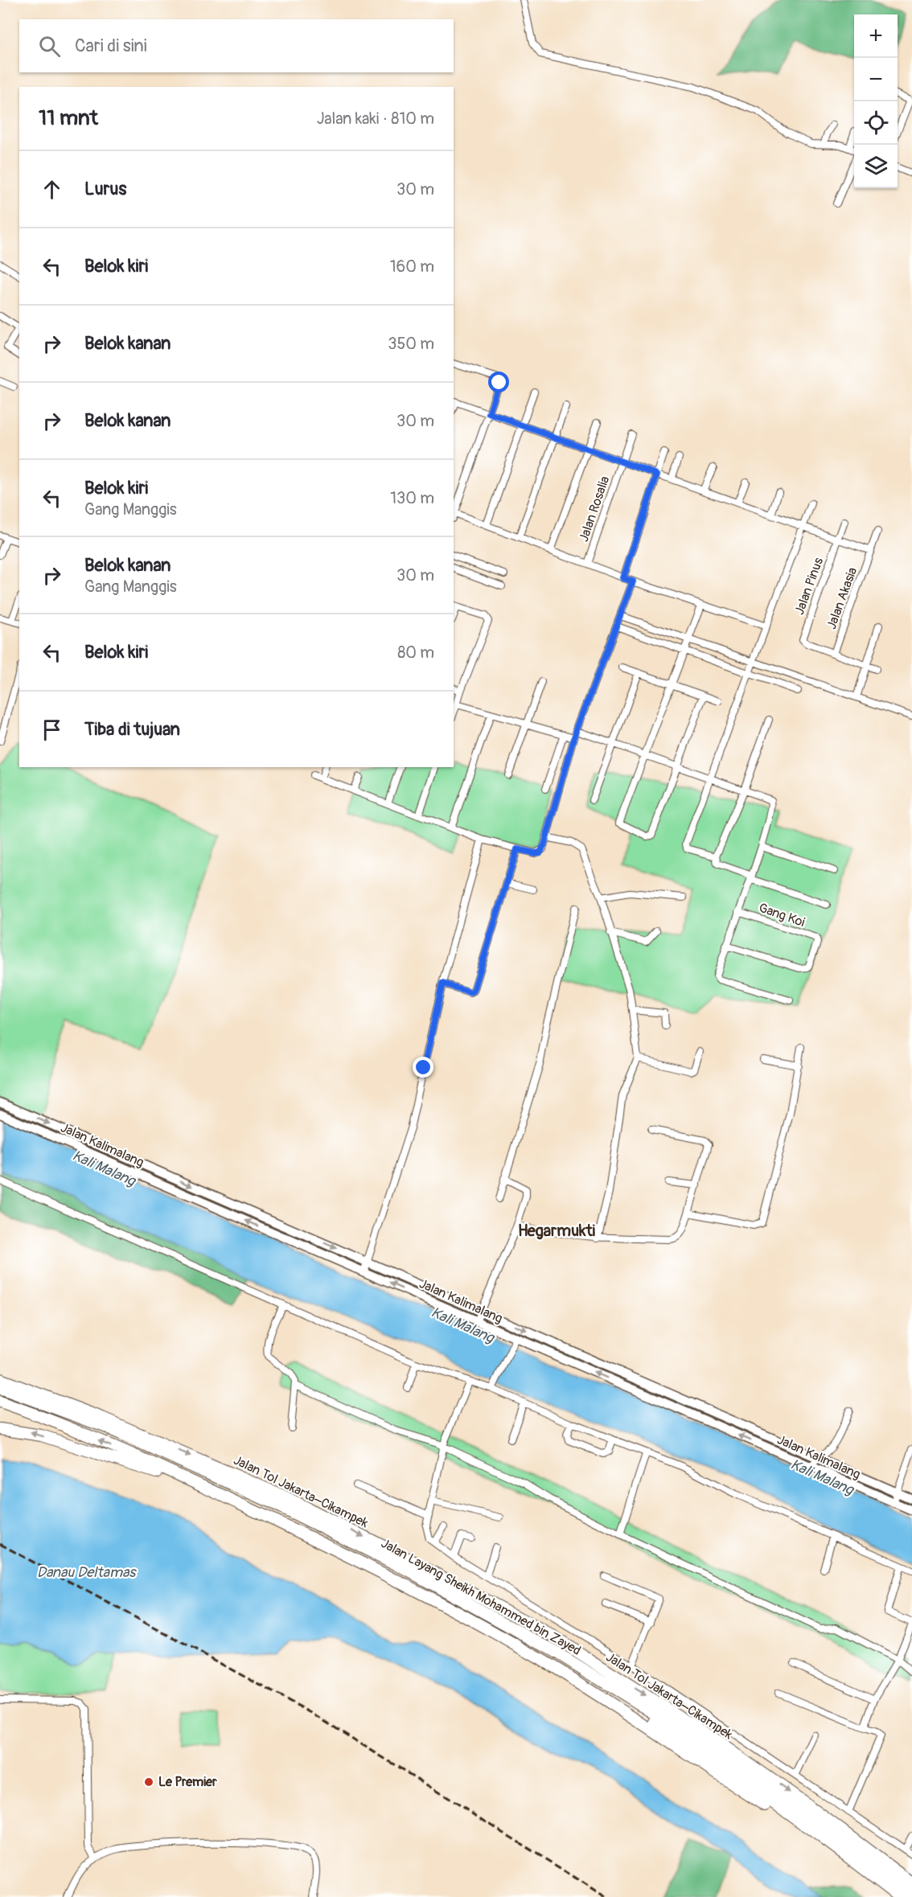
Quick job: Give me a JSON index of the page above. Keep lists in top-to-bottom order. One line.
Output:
{"streets":{"highway":["Jalan Tol Jakarta–Cikampek","Jalan Layang Sheikh Mohammed bin Zayed"],"main road":["Jalan Kalimalang"],"street":["Jalan Rosalia","Jalan Pinus","Jalan Akasia","Gang Koi"]},"crossings":[["Jalan Pinus","Jalan Akasia"],["Jalan Tol Jakarta–Cikampek","Jalan Layang Sheikh Mohammed bin Zayed"]],"districts":["Hegarmukti"],"water":["Kali Malang","Danau Deltamas"],"places":["Le Premier"],"page":{"map_buttons":["+","−"],"search":"Cari di sini","heading":["11 mnt","Jalan kaki · 810 m"],"list":[["Lurus","30 m"],["Belok kiri","160 m"],["Belok kanan","350 m"],["Belok kanan","30 m"],["Belok kiri","Gang Manggis","130 m"],["Belok kanan","Gang Manggis","30 m"],["Belok kiri","80 m"],"Tiba di tujuan"]}}
